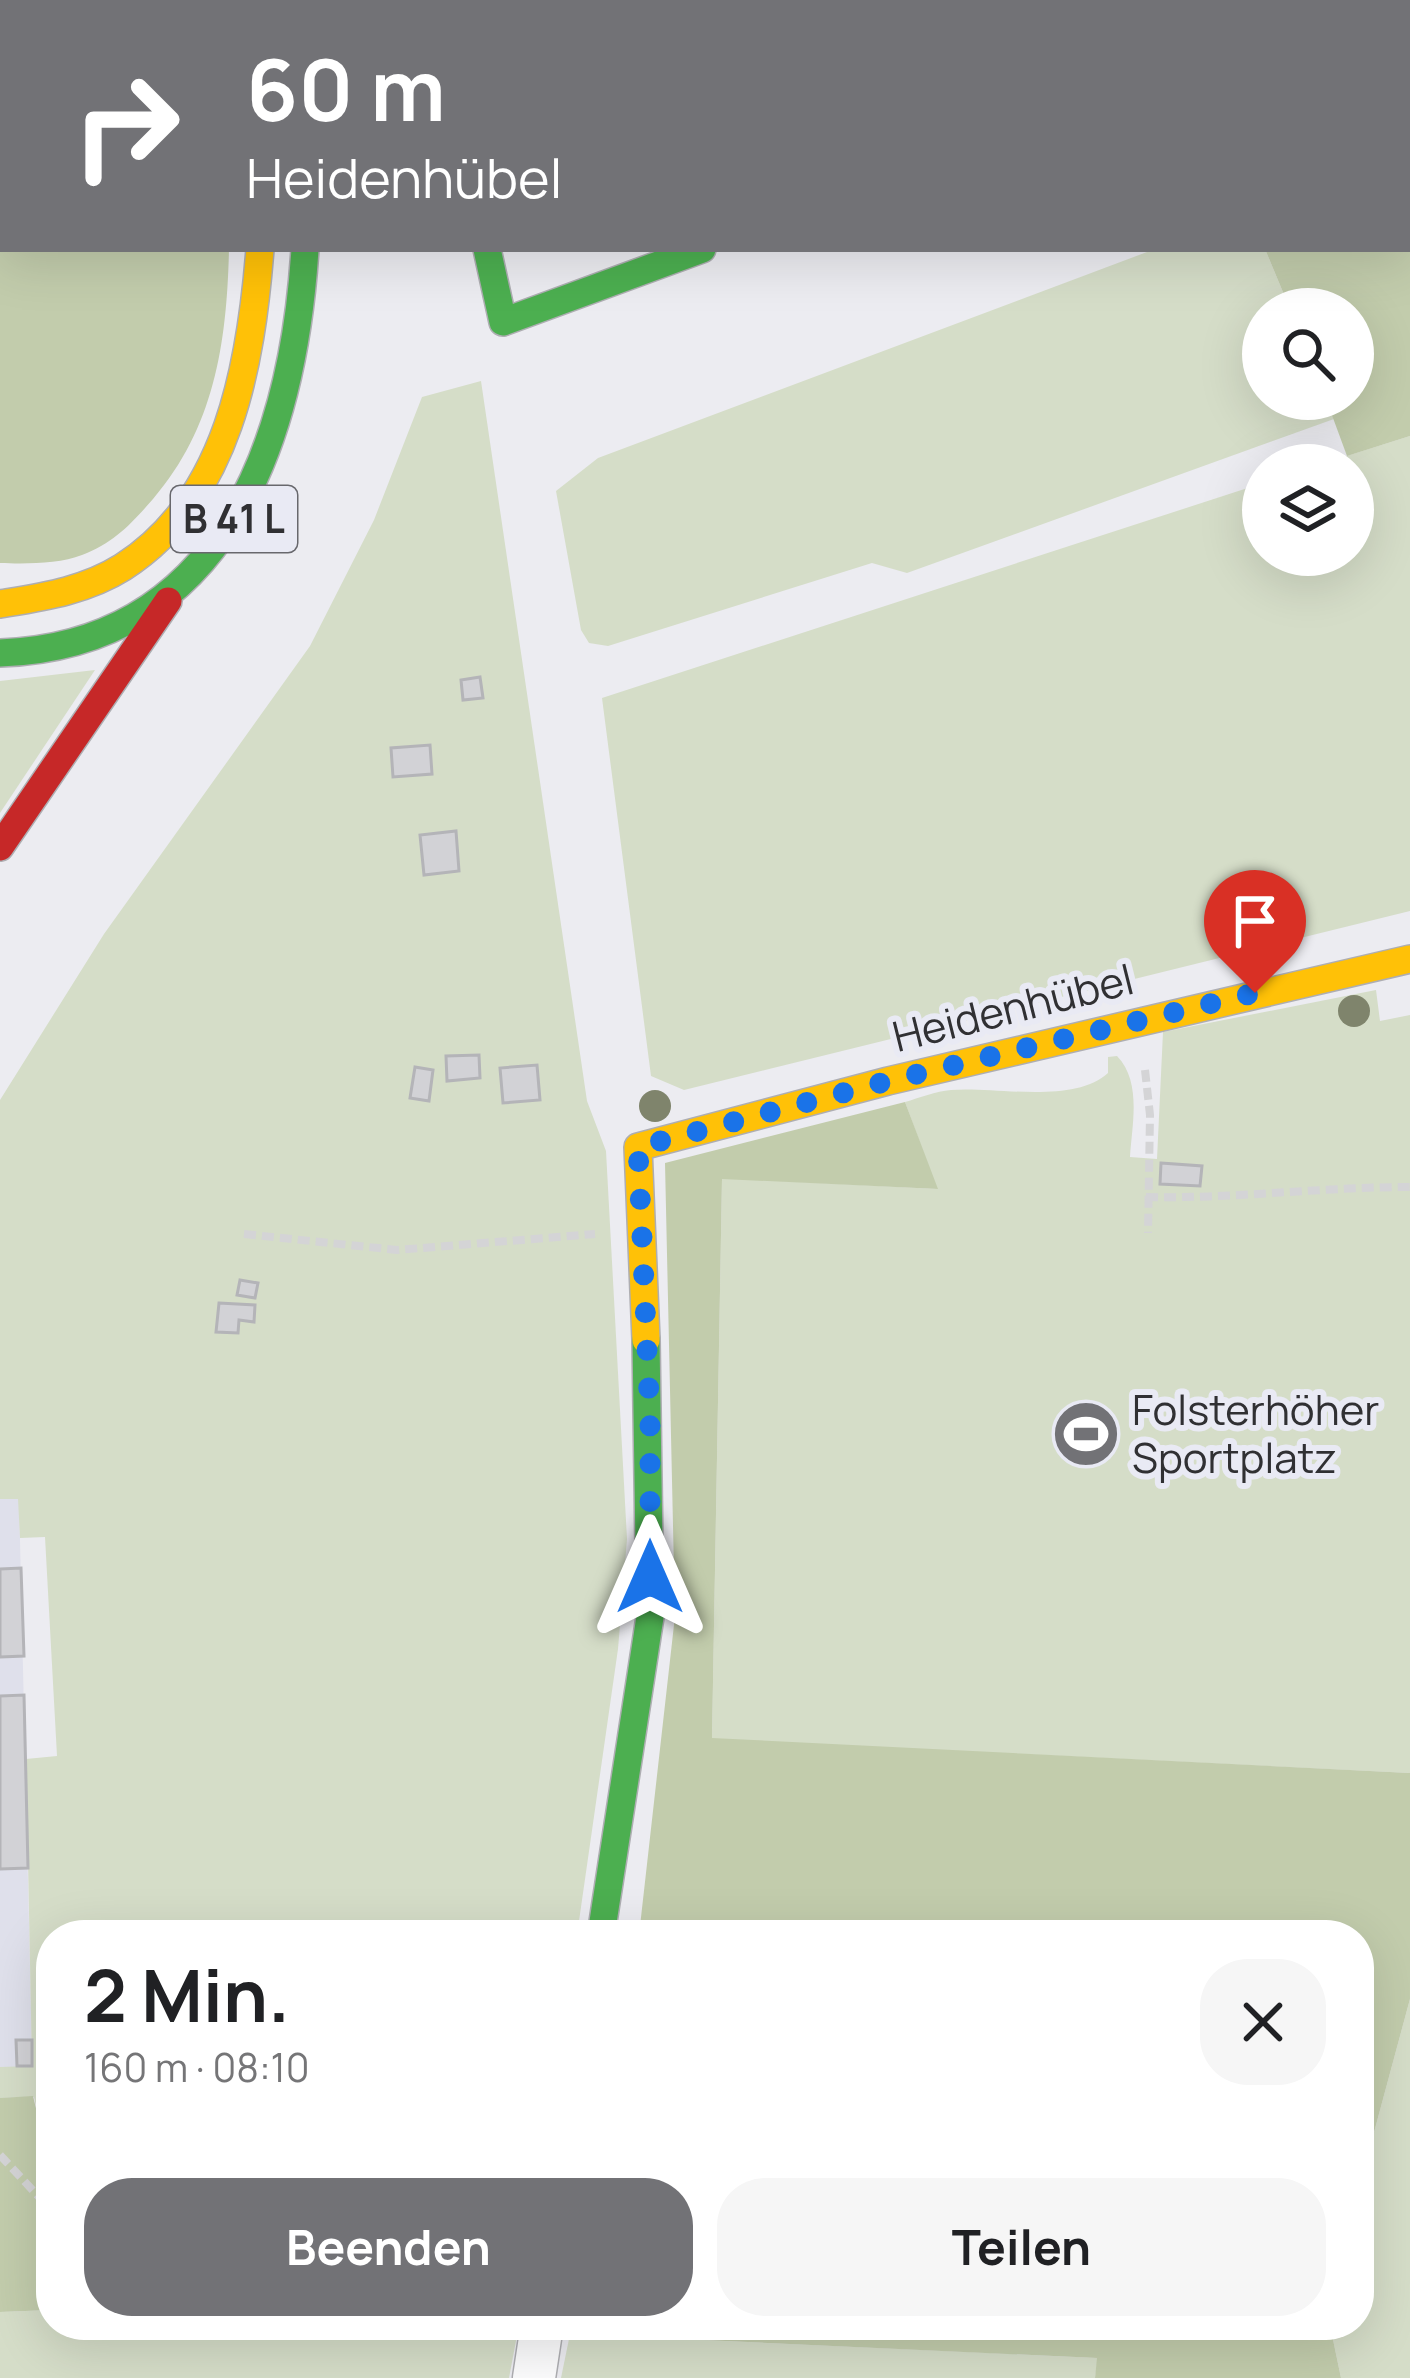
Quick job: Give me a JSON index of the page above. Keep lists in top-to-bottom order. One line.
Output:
{"streets":{"street":["B 41 L","Heidenhübel"]},"places":{"sports":["Folsterhöher Sportplatz"]},"page":{"turn":["60 m","Heidenhübel"],"heading":["2 Min.","160 m · 08:10"],"buttons":["Beenden","Teilen"]}}
